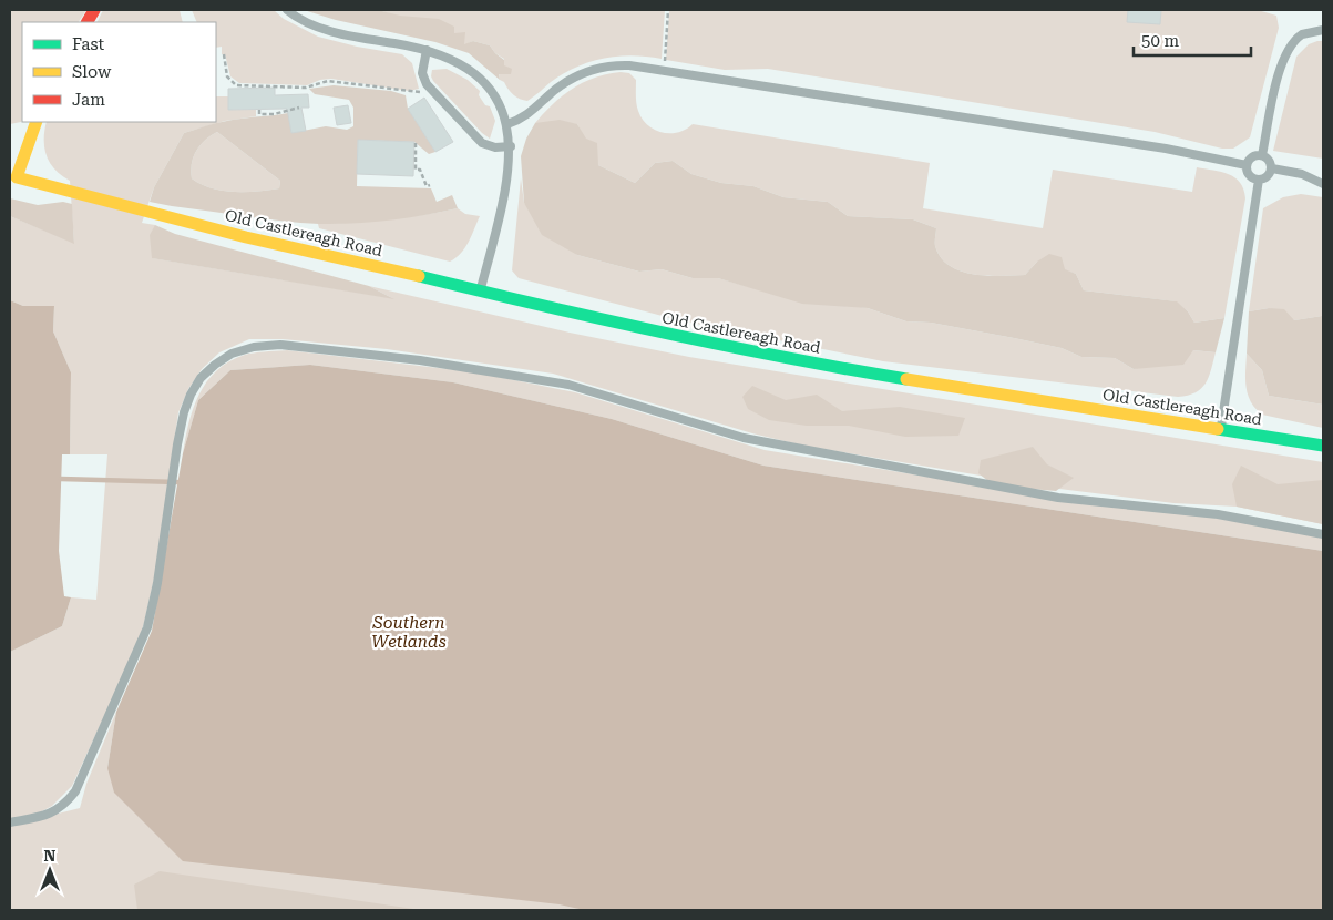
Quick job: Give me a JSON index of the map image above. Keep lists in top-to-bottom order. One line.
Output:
{"streets":{"street":["Old Castlereagh Road"]},"water":["Southern Wetlands"],"legend":["Fast","Slow","Jam"],"scale_bar":"50 m","north":"top"}
